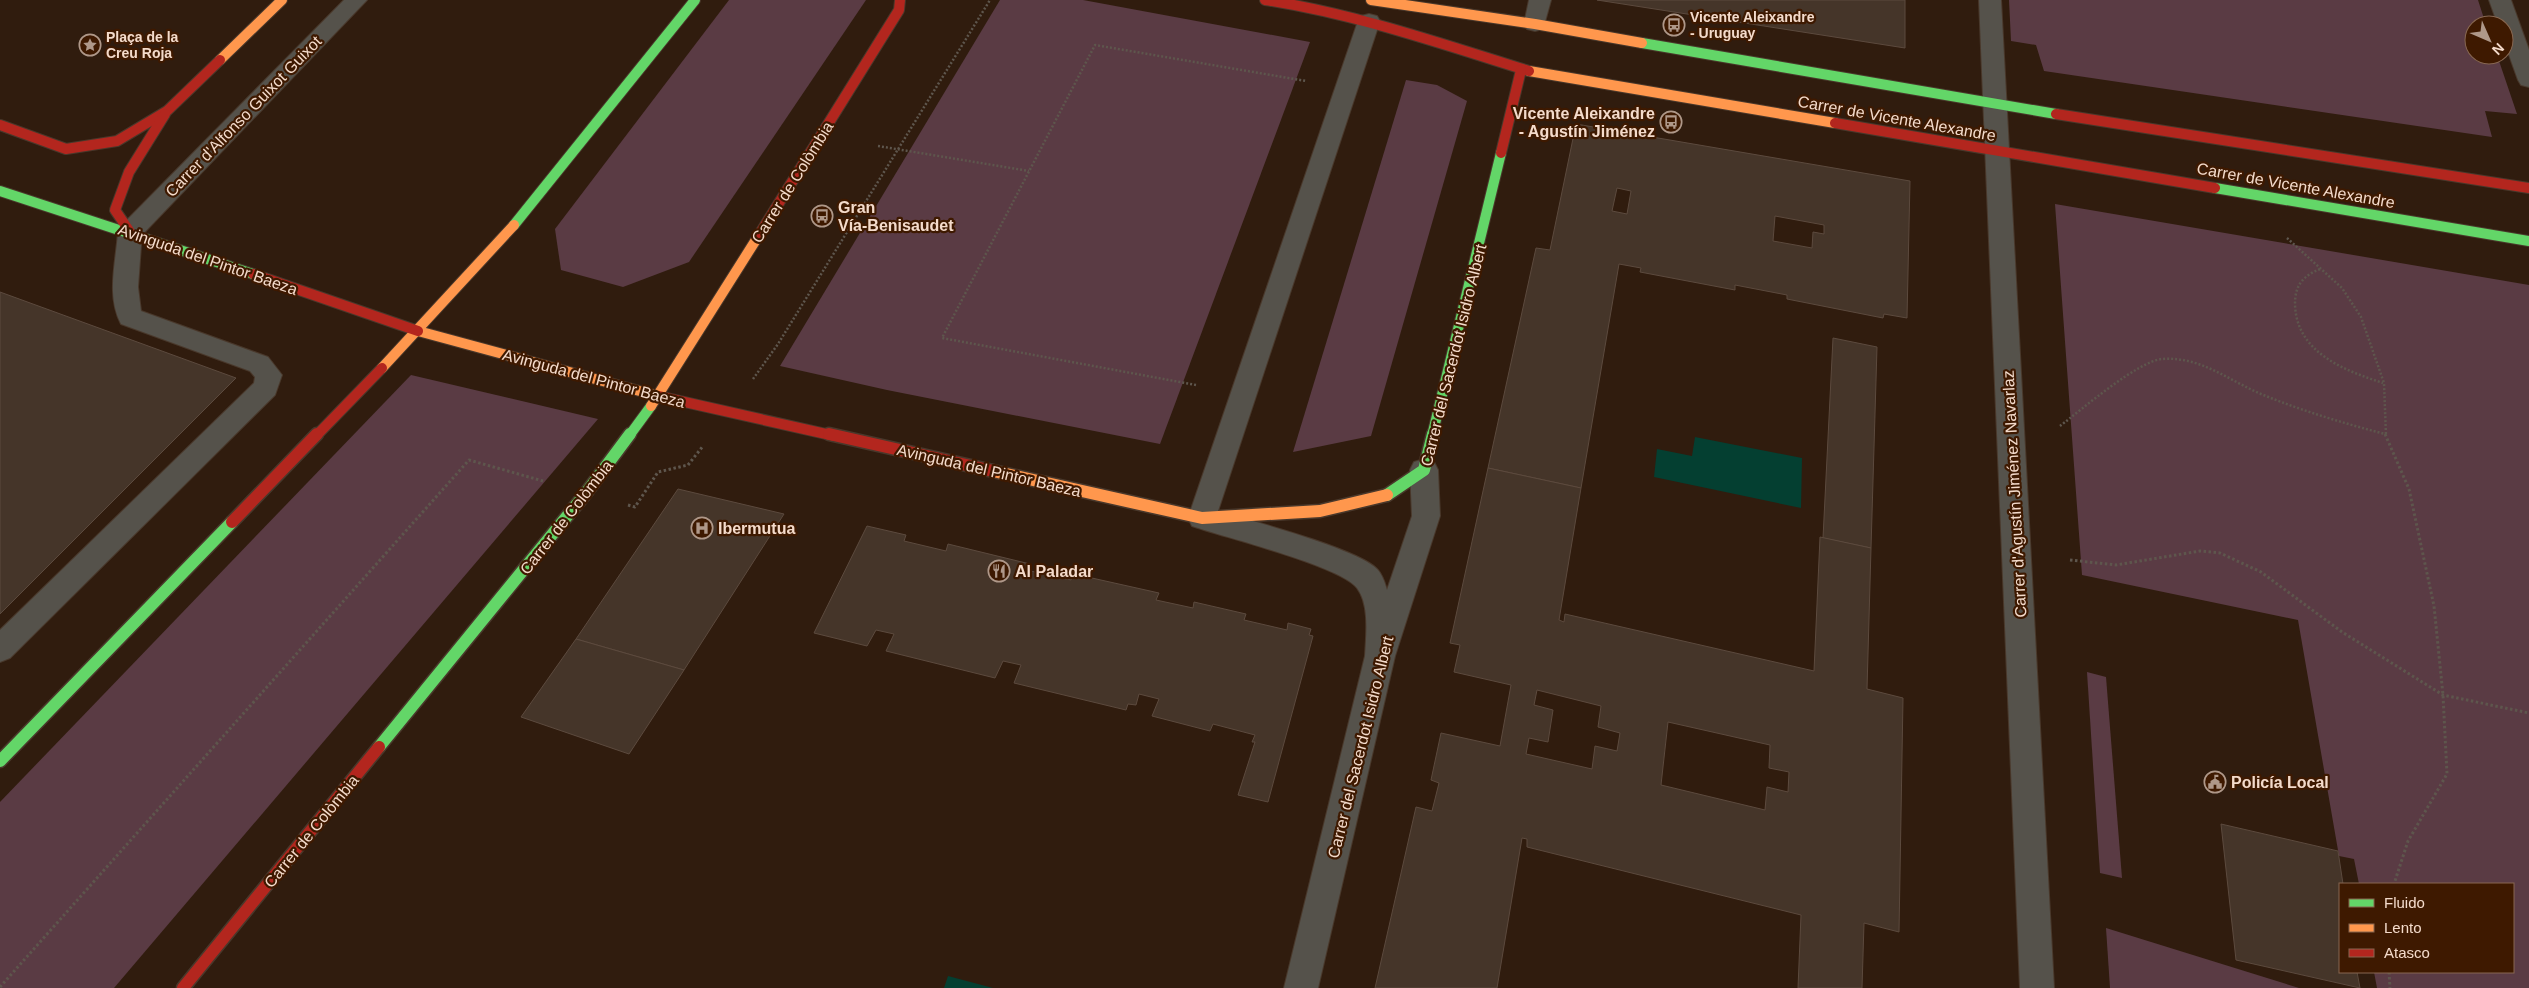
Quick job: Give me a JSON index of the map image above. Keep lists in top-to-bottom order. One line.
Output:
{"streets":{"street":["Carrer d'Alfonso Guixot Guixot","Carrer de Vicente Alexandre","Carrer de Colòmbia","Avinguda del Pintor Baeza","Carrer del Sacerdot Isidro Albert","Carrer d'Agustín Jiménez Navarlaz"]},"crossings":[["Carrer d'Alfonso Guixot Guixot","Avinguda del Pintor Baeza"],["Carrer de Vicente Alexandre","Carrer del Sacerdot Isidro Albert"],["Carrer de Vicente Alexandre","Carrer d'Agustín Jiménez Navarlaz"],["Carrer de Colòmbia","Avinguda del Pintor Baeza"],["Avinguda del Pintor Baeza","Carrer del Sacerdot Isidro Albert"]],"places":{"bus stop":["Vicente Aleixandre - Uruguay","Vicente Aleixandre - Agustín Jiménez","Gran Vía-Benisaudet"],"place":["Plaça de la Creu Roja"],"hospital":["Ibermutua"],"restaurant":["Al Paladar"],"public building":["Policía Local"]},"legend":["Fluido","Lento","Atasco"],"north":"bottom right"}
